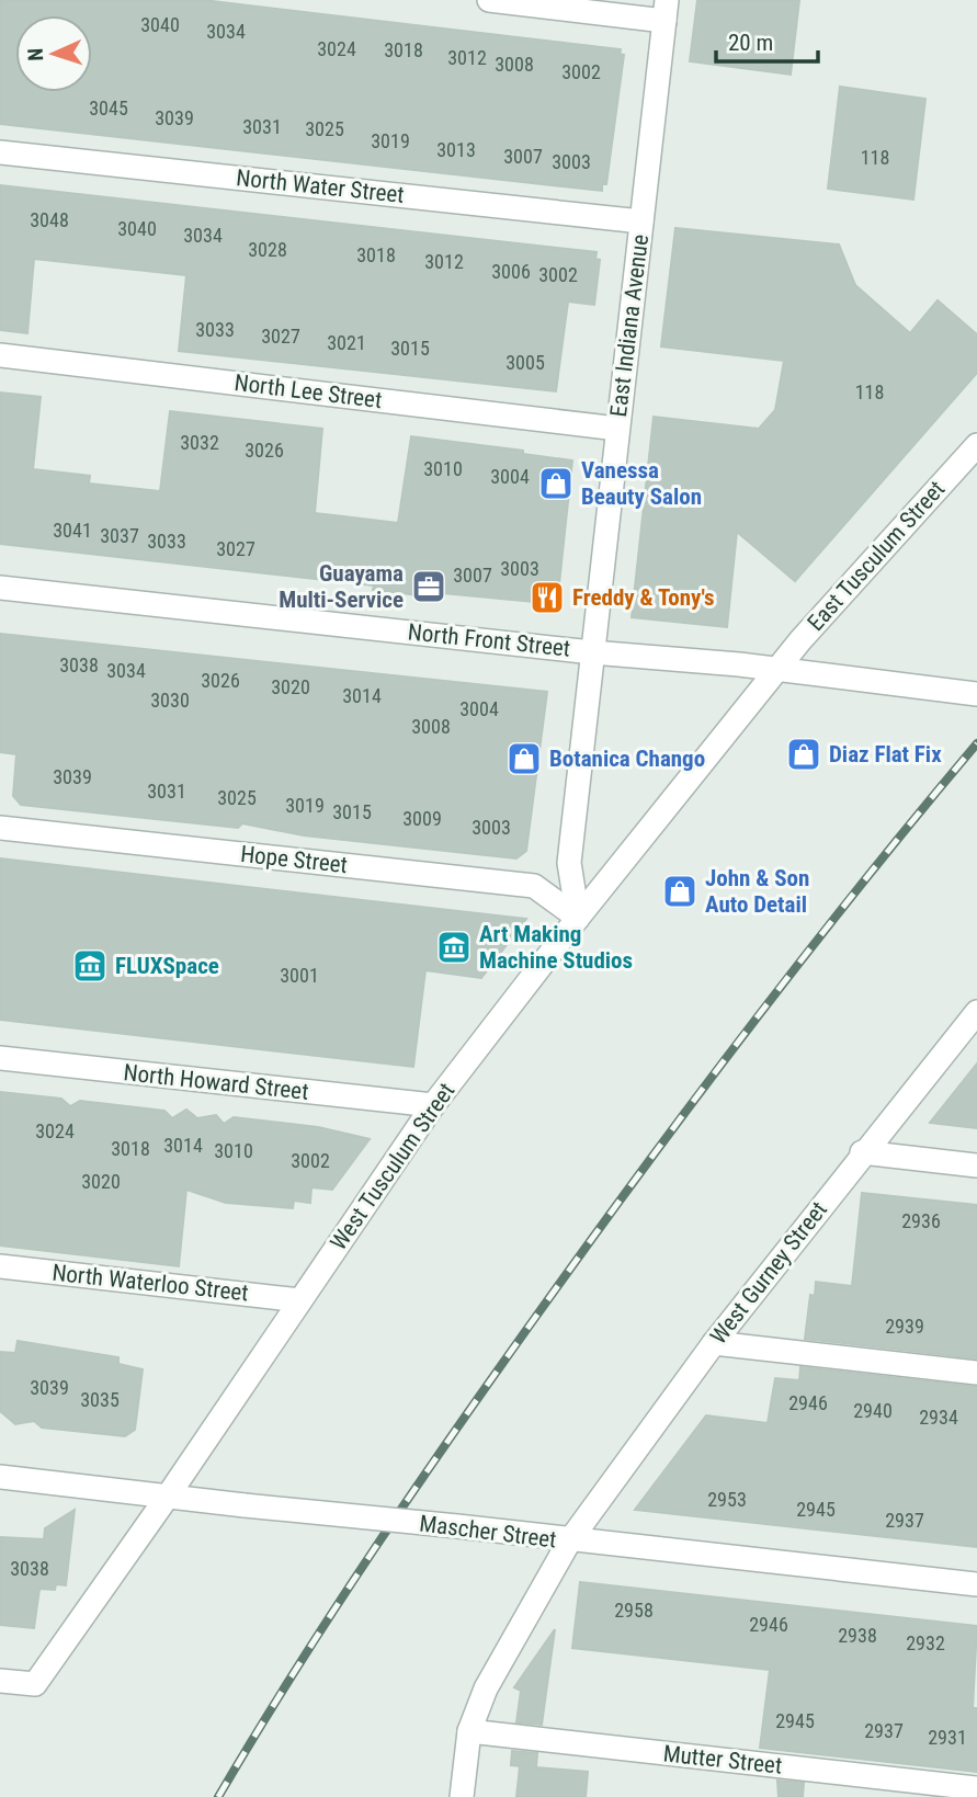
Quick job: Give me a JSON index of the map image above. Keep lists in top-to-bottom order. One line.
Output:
{"streets":{"street":["North Water Street","East Indiana Avenue","North Lee Street","East Tusculum Street","North Front Street","Hope Street","North Howard Street","West Tusculum Street","West Gurney Street","North Waterloo Street","Mascher Street","Mutter Street"]},"crossings":[["North Water Street","East Indiana Avenue"],["East Indiana Avenue","North Lee Street"],["East Indiana Avenue","North Front Street"],["East Indiana Avenue","Hope Street"],["East Indiana Avenue","West Tusculum Street"],["East Tusculum Street","North Front Street"],["East Tusculum Street","West Tusculum Street"],["North Front Street","West Tusculum Street"],["Hope Street","West Tusculum Street"],["North Howard Street","West Tusculum Street"],["West Tusculum Street","North Waterloo Street"],["West Tusculum Street","Mascher Street"],["West Gurney Street","Mascher Street"],["West Gurney Street","Mutter Street"]],"places":{"shop":["Vanessa Beauty Salon","Diaz Flat Fix","Botanica Chango","John & Son Auto Detail"],"office":["Guayama Multi-Service"],"restaurant":["Freddy & Tony's"],"museum":["Art Making Machine Studios","FLUXSpace"]},"house_numbers":["3040","3034","3024","3018","3012","3008","3002","3045","3039","3031","3025","3019","3013","3007","118","3003","3048","3040","3034","3028","3018","3012","3006","3002","3033","3027","3021","3015","3005","118","3032","3026","3010","3004","3041","3037","3033","3027","3003","3007","3038","3034","3026","3020","3014","3030","3004","3008","3039","3031","3025","3019","3015","3009","3003","3001","3024","3014","3018","3010","3002","3020","2936","2939","3039","3035","2946","2940","2934","2953","2945","2937","3038","2958","2946","2938","2932","2945","2937","2931"],"scale_bar":"20 m","north":"left"}
